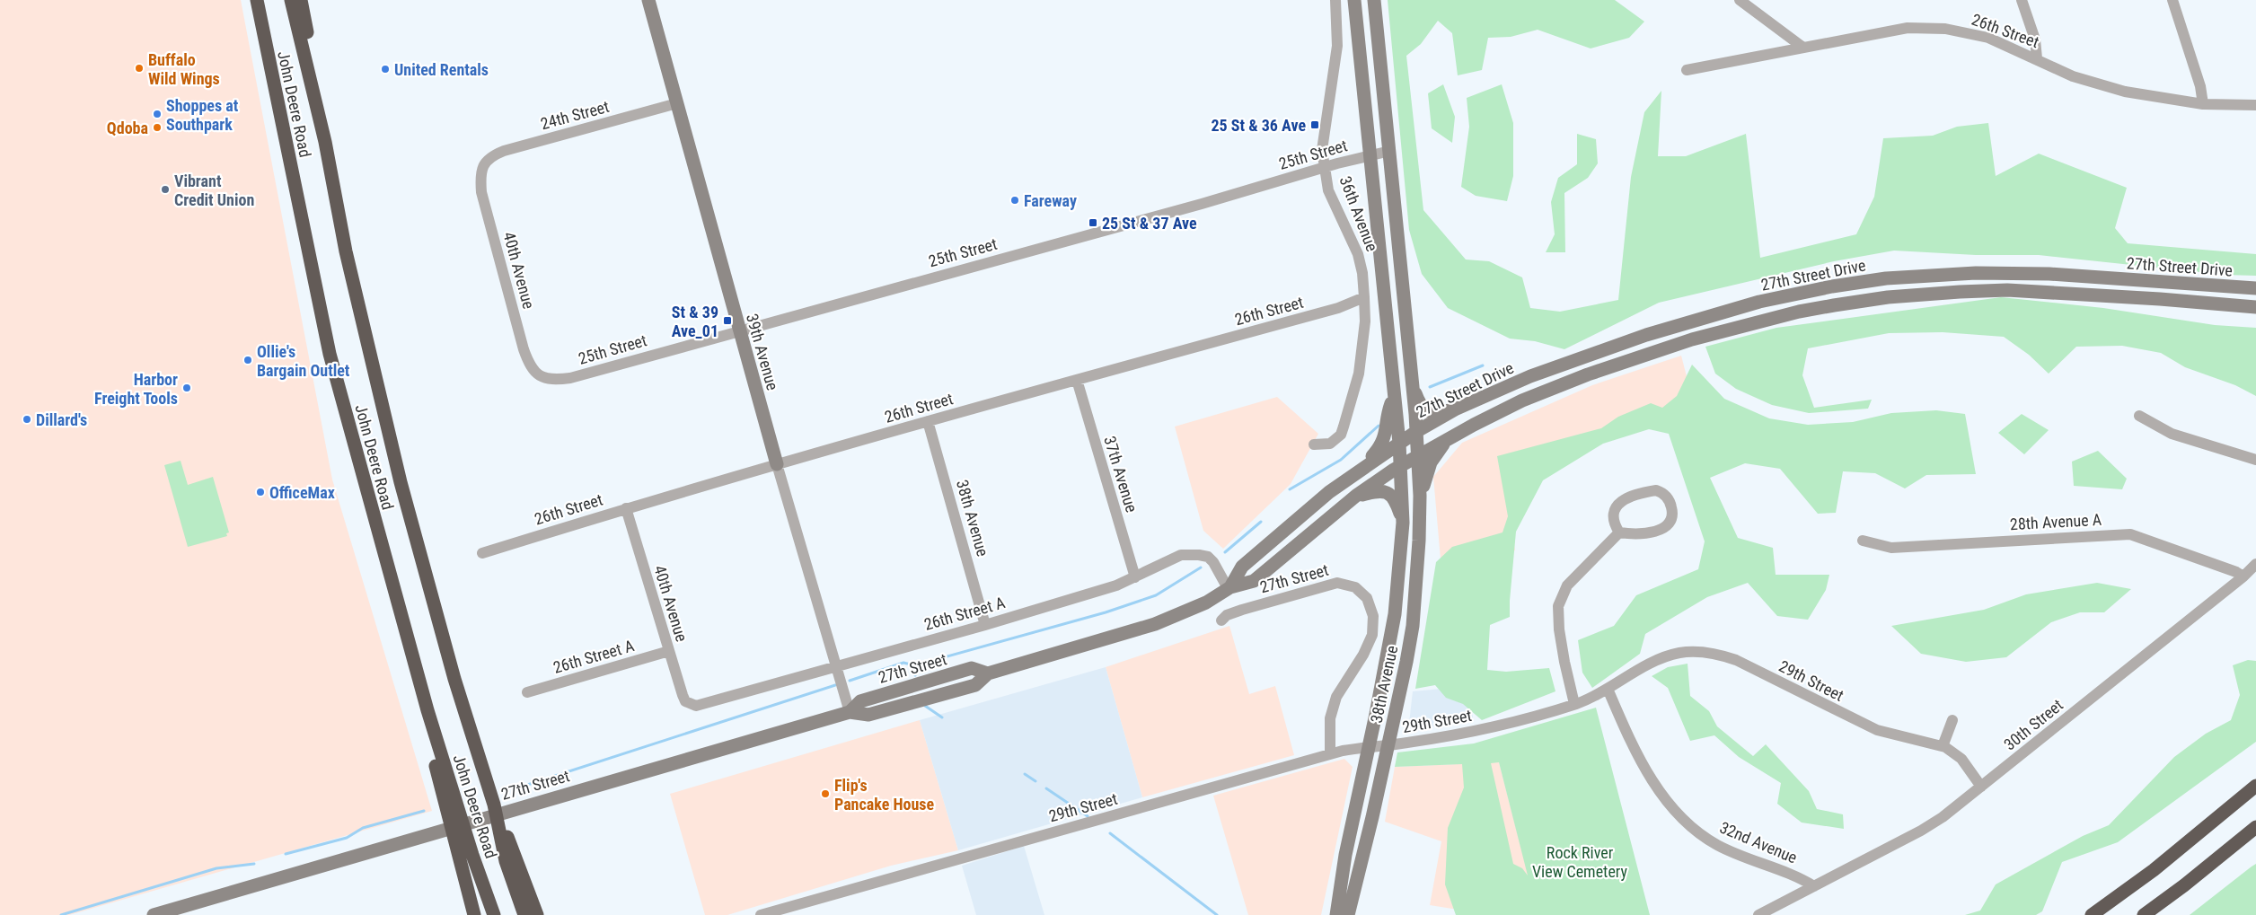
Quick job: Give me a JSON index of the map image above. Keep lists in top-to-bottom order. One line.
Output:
{"streets":{"highway":["John Deere Road"],"main road":["36th Avenue","27th Street Drive","39th Avenue","38th Avenue","27th Street"],"street":["26th Street","24th Street","25th Street","40th Avenue","37th Avenue","28th Avenue A","26th Street A","29th Street","30th Street","32nd Avenue"]},"crossings":[["26th Street","36th Avenue"],["26th Street","40th Avenue"],["26th Street","39th Avenue"],["26th Street","37th Avenue"],["26th Street","38th Avenue"],["24th Street","40th Avenue"],["24th Street","39th Avenue"],["25th Street","36th Avenue"],["25th Street","40th Avenue"],["25th Street","39th Avenue"],["36th Avenue","27th Street Drive"],["36th Avenue","38th Avenue"],["36th Avenue","27th Street"],["27th Street Drive","38th Avenue"],["27th Street Drive","27th Street"],["40th Avenue","26th Street A"],["39th Avenue","27th Street"],["39th Avenue","26th Street A"],["37th Avenue","26th Street A"],["38th Avenue","27th Street"],["38th Avenue","26th Street A"],["38th Avenue","29th Street"],["28th Avenue A","30th Street"],["27th Street","26th Street A"],["27th Street","29th Street"],["29th Street","30th Street"],["29th Street","32nd Avenue"],["30th Street","32nd Avenue"]],"parks":["Rock River View Cemetery"],"places":{"other":["Buffalo Wild Wings","United Rentals","Shoppes at Southpark","Qdoba","Vibrant Credit Union","Fareway","Ollie's Bargain Outlet","Harbor Freight Tools","Dillard's","OfficeMax","Flip's Pancake House"],"transit":["25 St & 36 Ave","25 St & 37 Ave","St & 39 Ave_01"]}}
